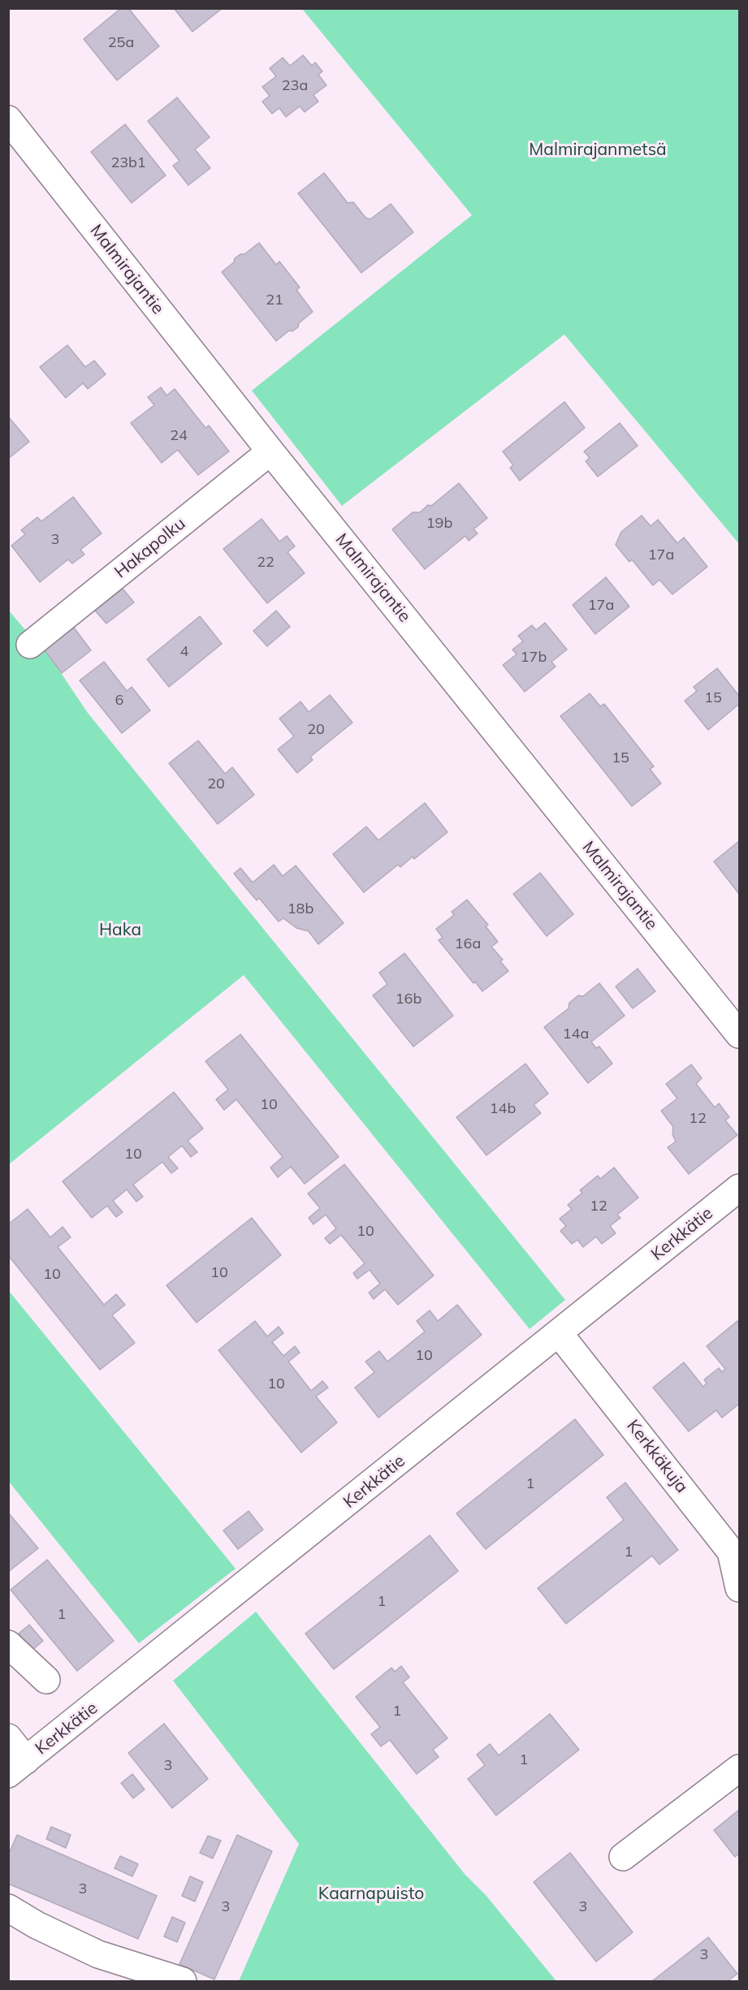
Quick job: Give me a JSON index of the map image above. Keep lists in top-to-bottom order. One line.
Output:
{"streets":{"street":["Malmirajantie","Hakapolku","Kerkkätie","Kerkkäkuja"]},"crossings":[["Malmirajantie","Hakapolku"],["Kerkkätie","Kerkkäkuja"]],"parks":["Malmirajanmetsä","Haka","Kaarnapuisto"],"house_numbers":["25a","23a","23b1","21","24","19b","3","17a","22","17a","4","17b","15","6","20","15","20","18b","16a","16b","14a","10","14b","12","10","12","10","10","10","10","10","1","1","1","1","1","1","3","3","3","3","3"]}
